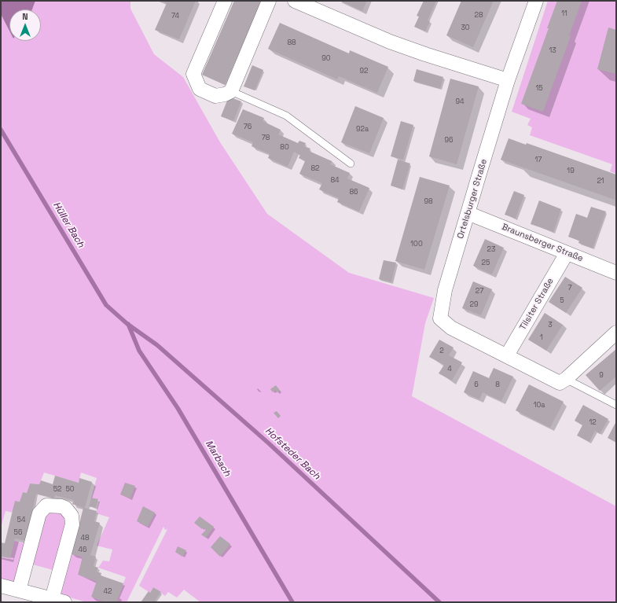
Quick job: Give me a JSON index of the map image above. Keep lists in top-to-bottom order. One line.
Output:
{"streets":{"street":["Ortelsburger Straße","Braunsberger Straße","Tilsiter Straße"]},"crossings":[["Ortelsburger Straße","Braunsberger Straße"],["Ortelsburger Straße","Tilsiter Straße"],["Braunsberger Straße","Tilsiter Straße"]],"water":["Hüller Bach","Hofsteder Bach","Marbach"],"house_numbers":["11","28","74","30","88","13","90","92","15","94","76","92a","78","96","80","17","82","19","84","21","86","98","100","23","25","7","27","5","29","3","1","2","4","9","6","8","10a","12","52","50","54","56","48","46","42"],"north":"top"}
